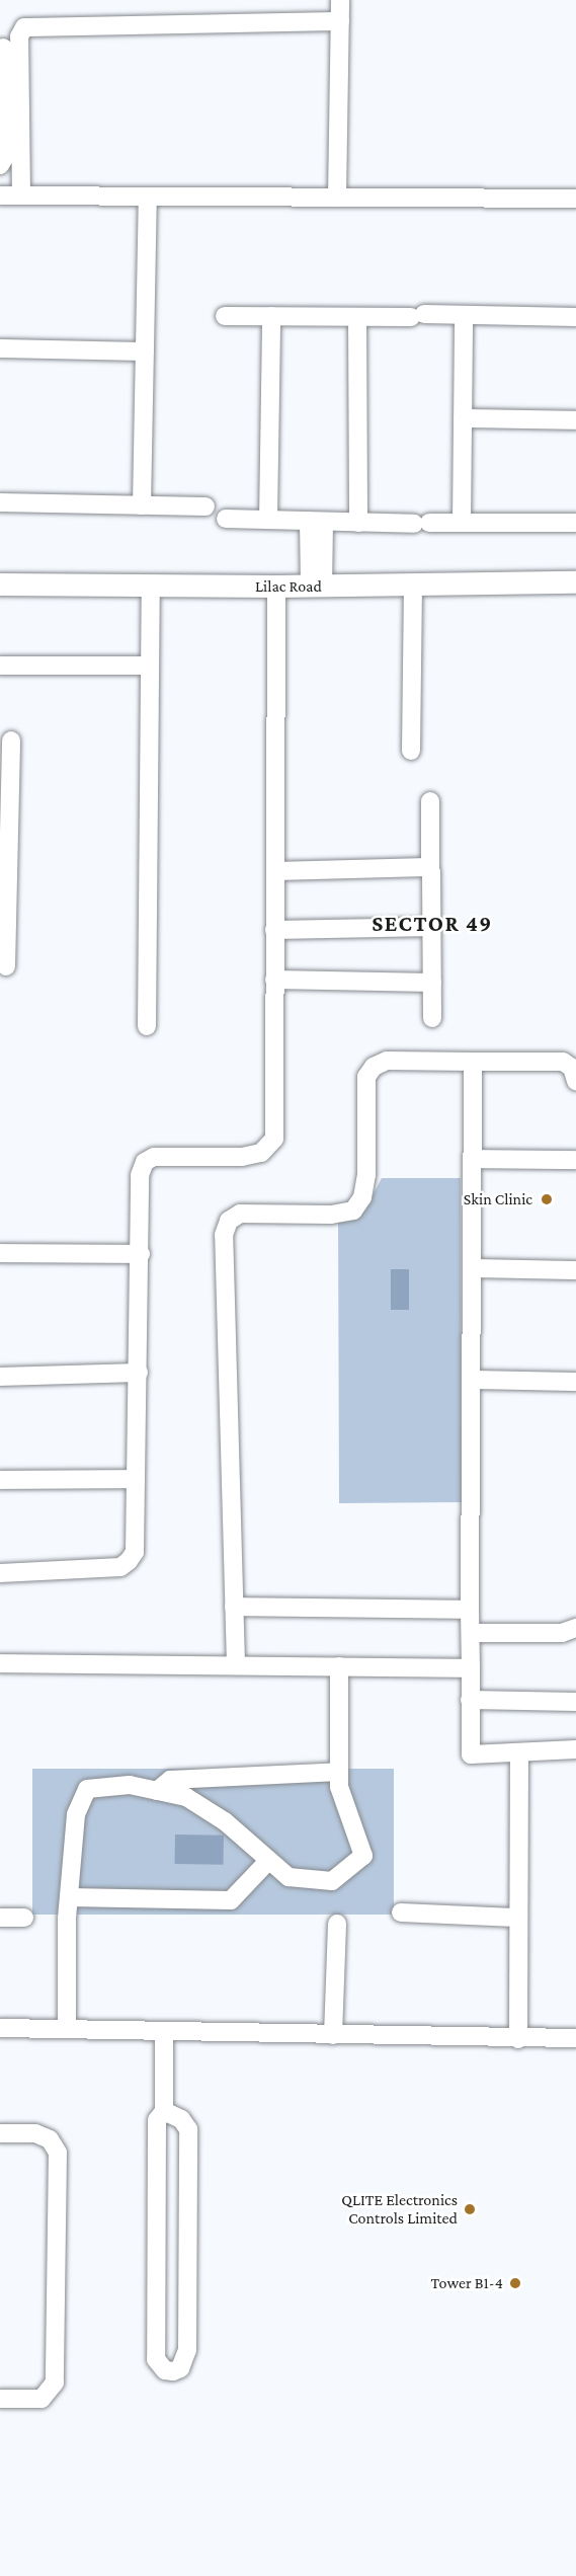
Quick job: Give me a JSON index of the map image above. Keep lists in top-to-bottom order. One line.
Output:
{"streets":{"street":["Lilac Road"]},"districts":["SECTOR 49"],"places":["Skin Clinic","QLITE Electronics Controls Limited","Tower B1-4"]}
